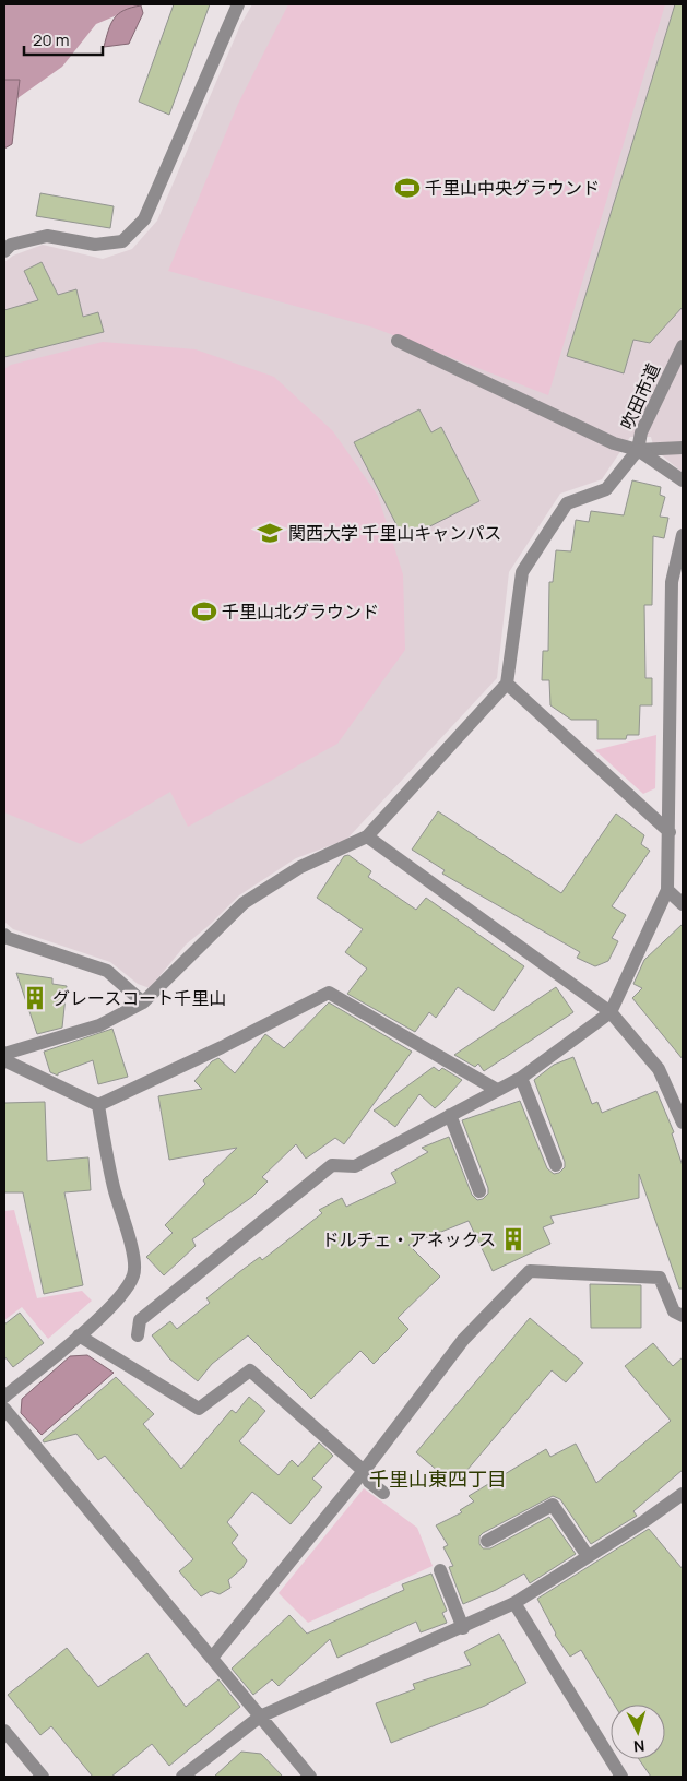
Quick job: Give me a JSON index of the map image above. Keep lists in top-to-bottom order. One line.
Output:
{"streets":{"street":["吹田市道"]},"districts":["千里山東四丁目"],"places":{"sports":["千里山中央グラウンド","千里山北グラウンド"],"school or university":["関西大学 千里山キャンパス"],"building":["グレースコート千里山","ドルチェ・アネックス"]},"scale_bar":"20 m","north":"bottom"}
